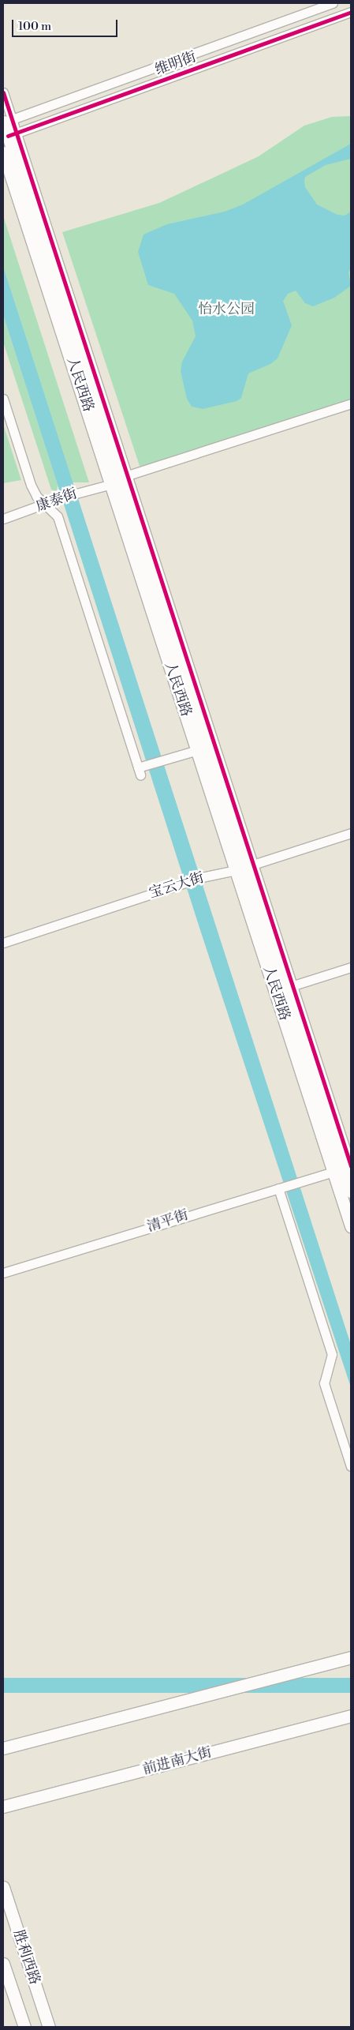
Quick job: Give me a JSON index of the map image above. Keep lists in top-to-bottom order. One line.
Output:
{"streets":{"main road":["人民西路","前进南大街","胜利西路"],"street":["维明街","康泰街","宝云大街","清平街"]},"crossings":[["维明街","人民西路"],["人民西路","康泰街"],["人民西路","宝云大街"],["人民西路","清平街"]],"parks":["怡水公园"],"scale_bar":"100 m"}
